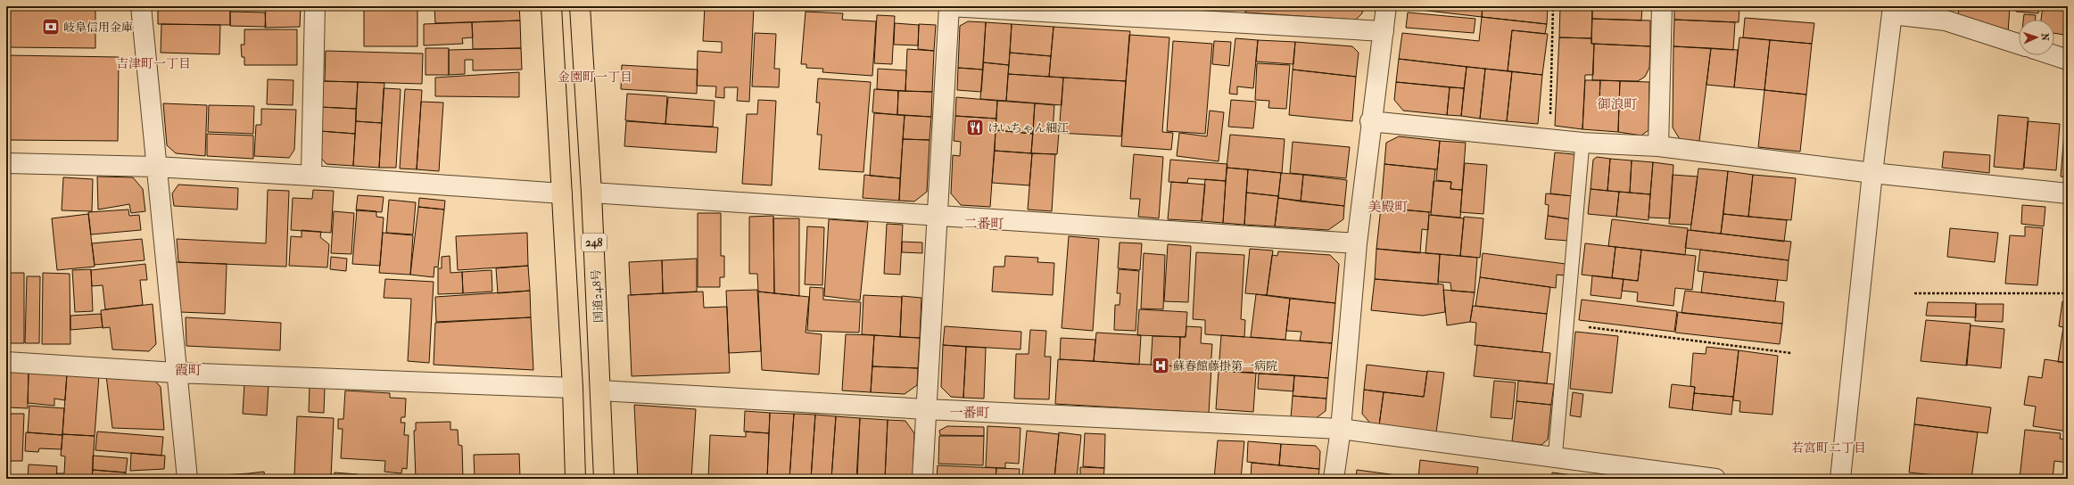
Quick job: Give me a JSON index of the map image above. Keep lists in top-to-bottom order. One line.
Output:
{"streets":{"highway":["248","国道248号"]},"districts":["吉津町一丁目","金園町一丁目","御浪町","美殿町","二番町","霞町","一番町","若宮町二丁目"],"places":{"bank":["岐阜信用金庫"],"restaurant":["けいちゃん細江"],"hospital":["蘇春館藤掛第一病院"]},"north":"right"}
